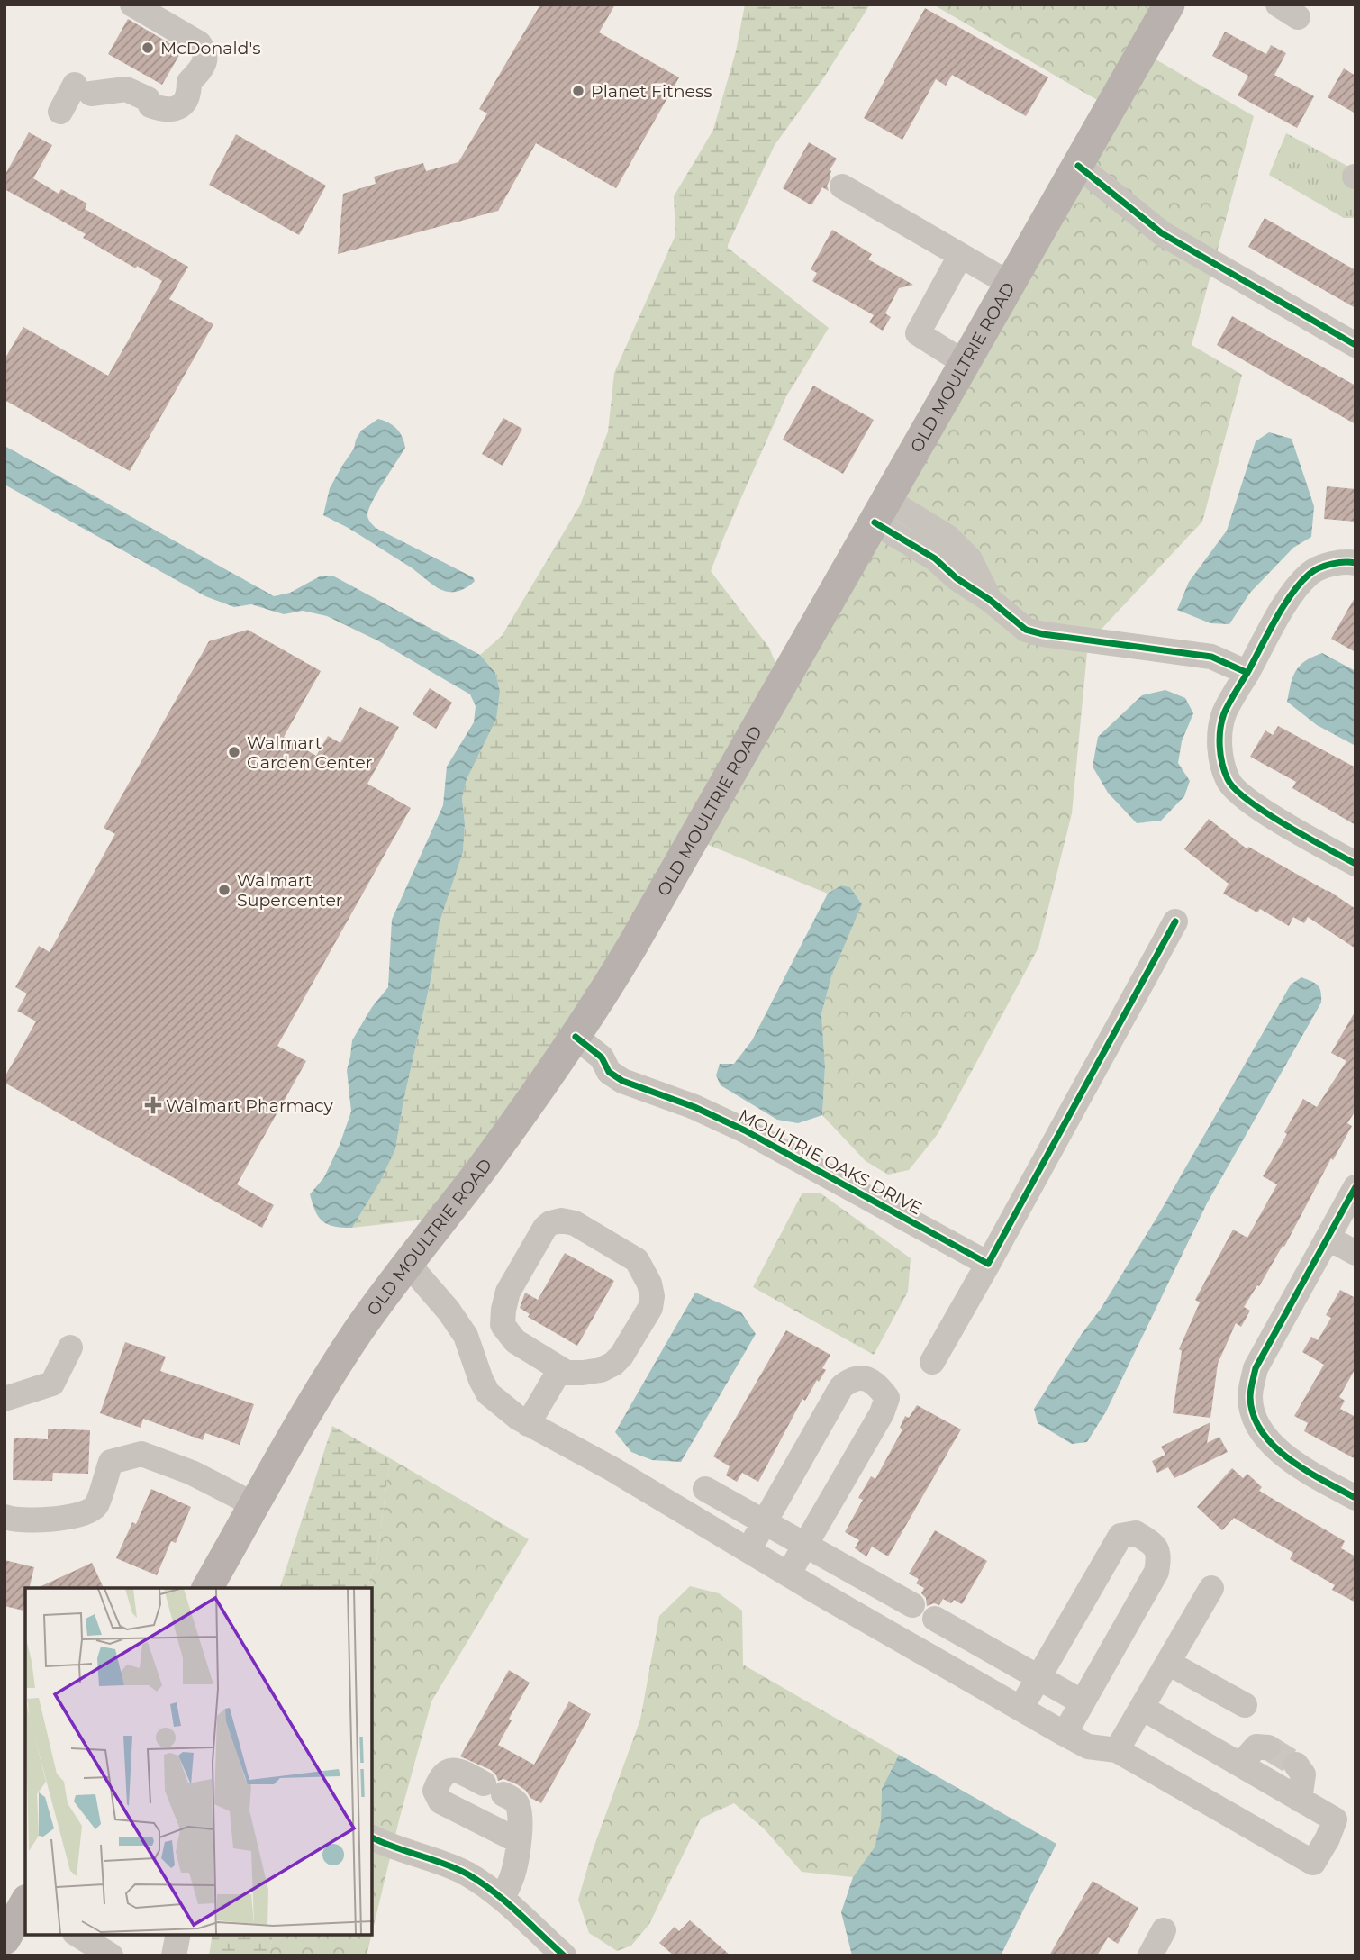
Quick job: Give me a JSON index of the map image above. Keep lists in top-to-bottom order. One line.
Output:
{"streets":{"main road":["OLD MOULTRIE ROAD"],"street":["MOULTRIE OAKS DRIVE"]},"crossings":[["OLD MOULTRIE ROAD","MOULTRIE OAKS DRIVE"]],"places":{"other":["McDonald's","Planet Fitness","Walmart Garden Center","Walmart Supercenter"],"health":["Walmart Pharmacy"]}}
